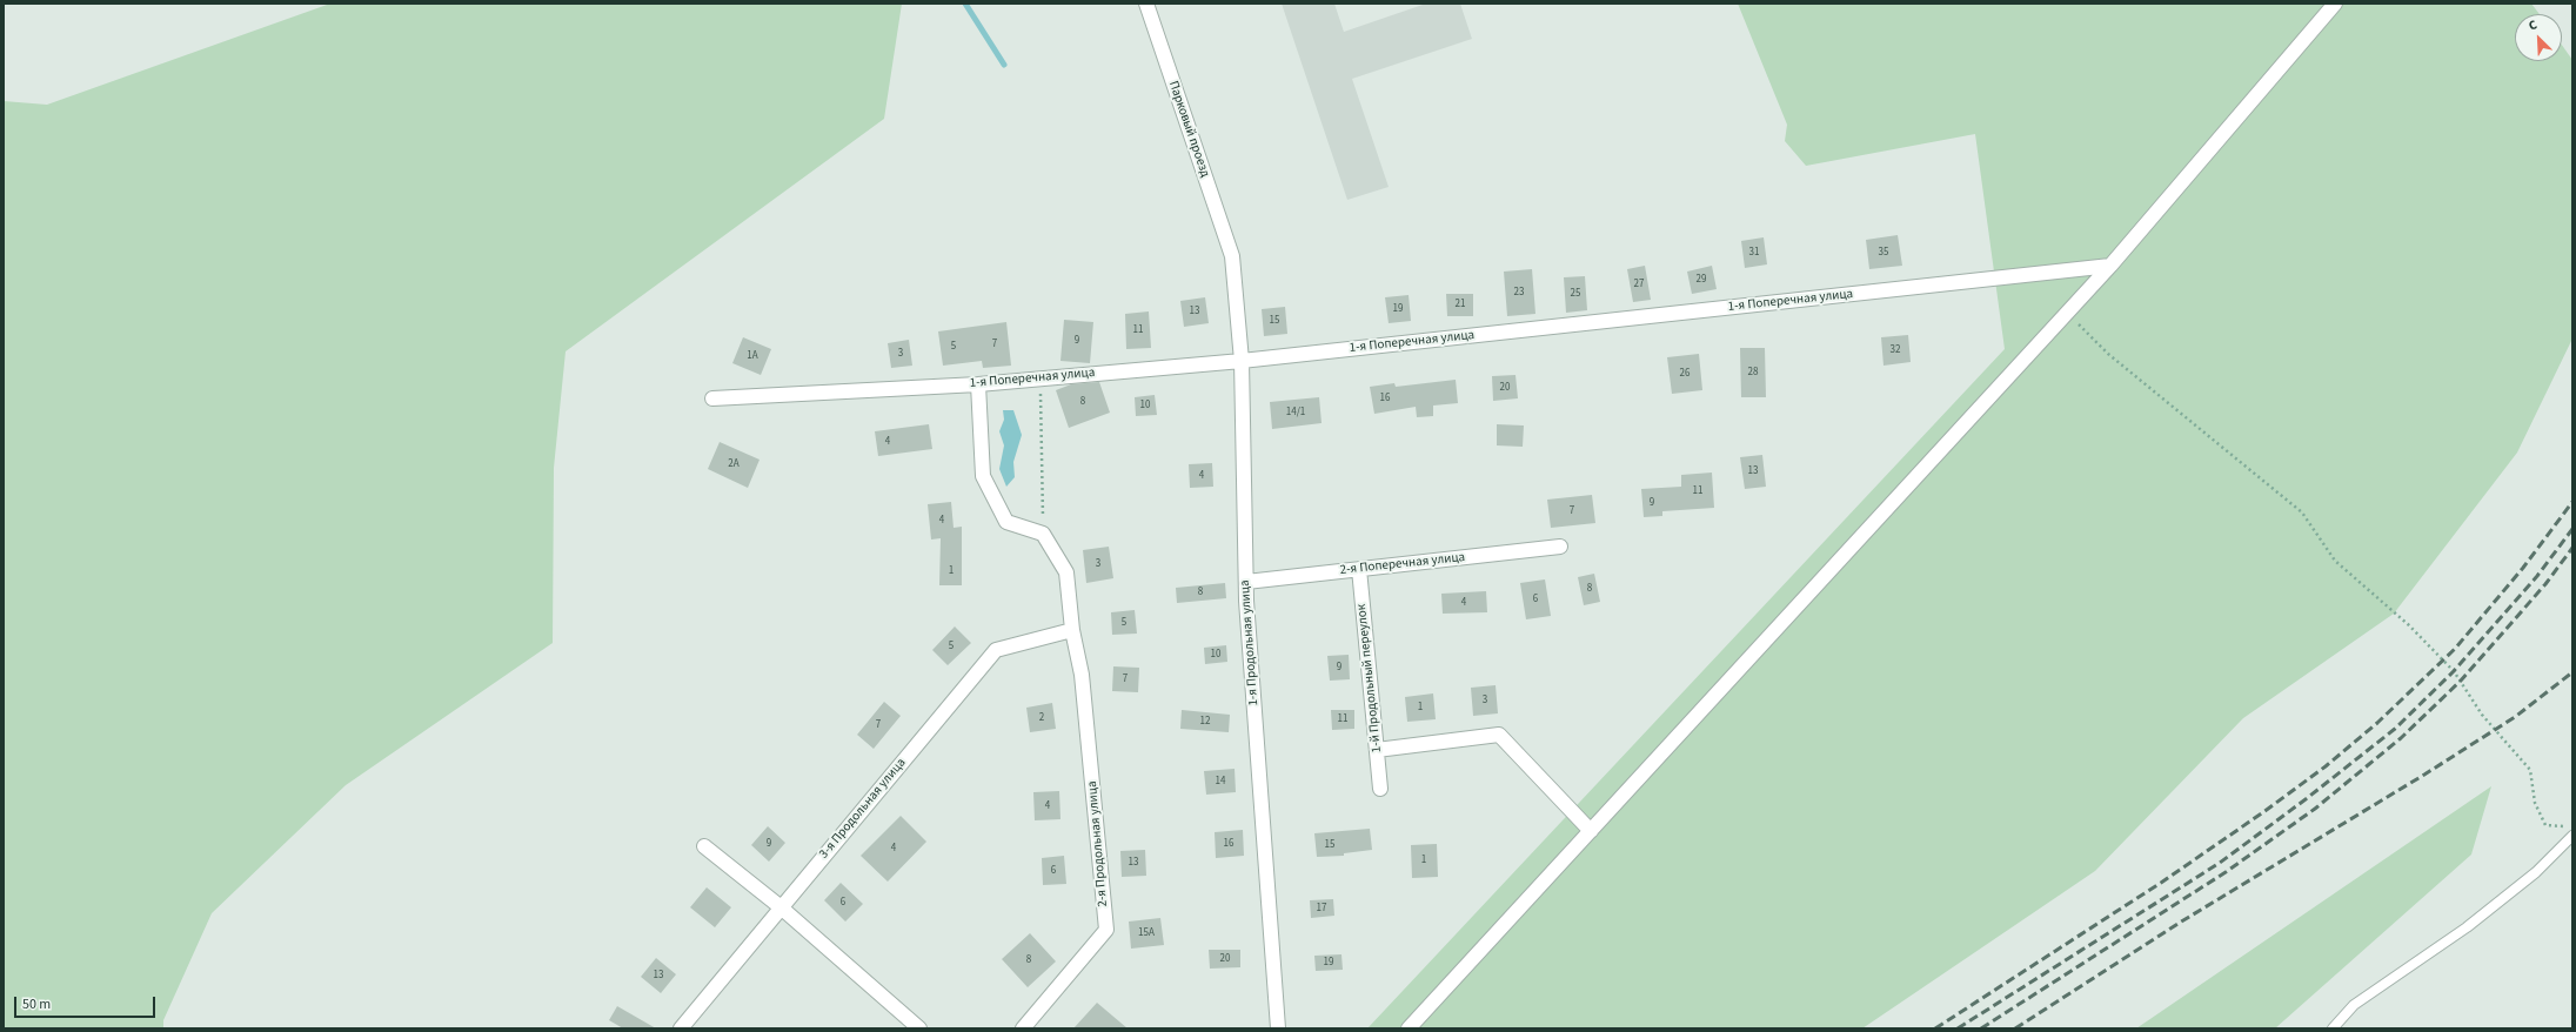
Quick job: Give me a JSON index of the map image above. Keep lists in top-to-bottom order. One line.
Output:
{"streets":{"street":["Парковый проезд","1-я Поперечная улица","2-я Поперечная улица","1-я Продольная улица","1-й Продольный переулок","3-я Продольная улица","2-я Продольная улица"]},"crossings":[["Парковый проезд","1-я Продольная улица"],["1-я Поперечная улица","1-я Продольная улица"],["2-я Поперечная улица","1-я Продольная улица"],["2-я Поперечная улица","1-й Продольный переулок"],["3-я Продольная улица","2-я Продольная улица"]],"house_numbers":["31","35","29","27","23","25","21","19","13","15","11","9","7","5","32","3","1А","28","26","20","16","8","10","14/1","4","2А","13","4","11","9","7","4","3","1","8","8","6","4","5","5","10","9","7","3","1","2","11","12","7","14","4","9","16","15","4","1","13","6","6","17","15А","20","8","19","13"],"scale_bar":"50 m","north":"top left"}
